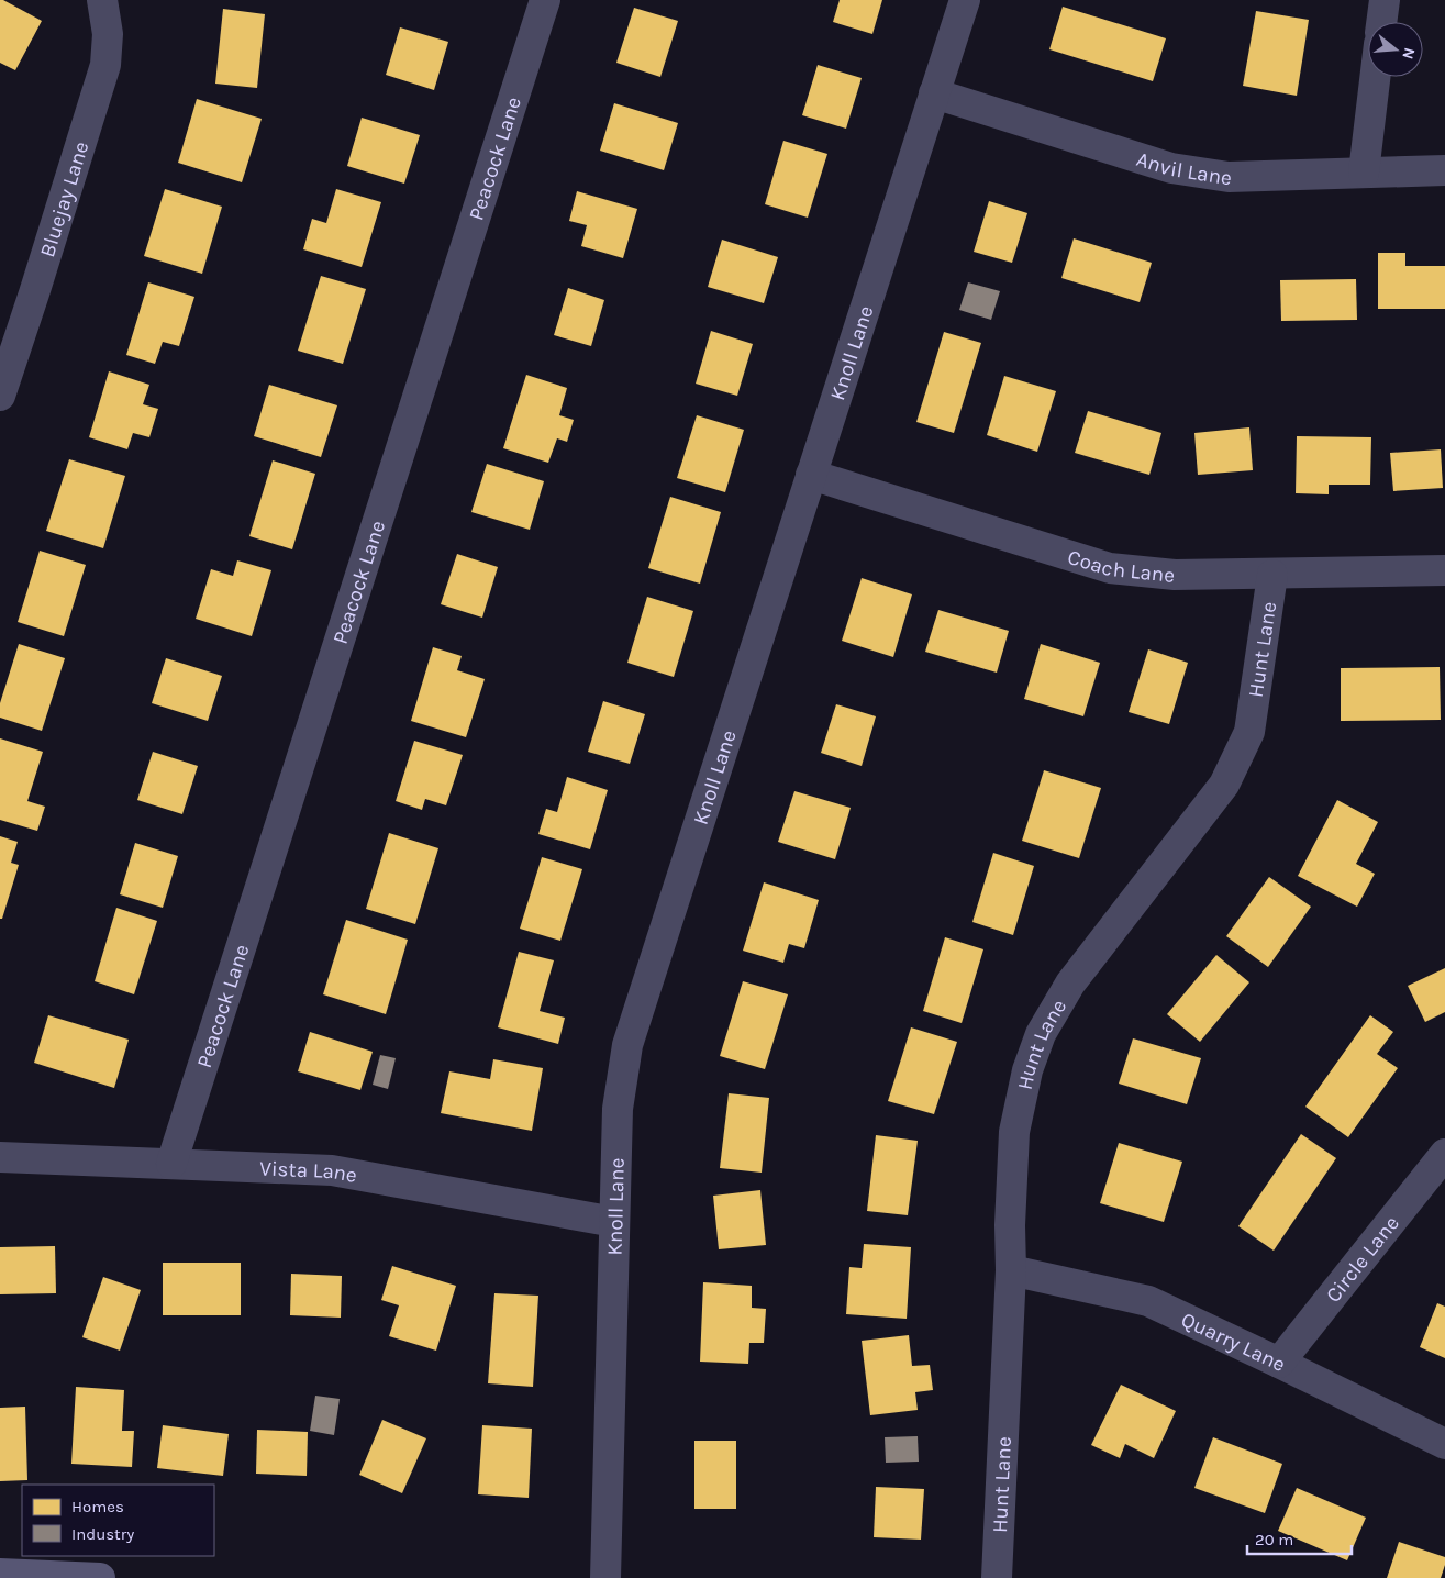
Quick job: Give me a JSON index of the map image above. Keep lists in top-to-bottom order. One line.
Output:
{"streets":{"street":["Peacock Lane","Anvil Lane","Bluejay Lane","Knoll Lane","Coach Lane","Hunt Lane","Vista Lane","Circle Lane","Quarry Lane"]},"crossings":[["Peacock Lane","Vista Lane"],["Anvil Lane","Knoll Lane"],["Knoll Lane","Coach Lane"],["Knoll Lane","Vista Lane"],["Coach Lane","Hunt Lane"],["Hunt Lane","Quarry Lane"],["Circle Lane","Quarry Lane"]],"legend":["Homes","Industry"],"scale_bar":"20 m","north":"right"}
